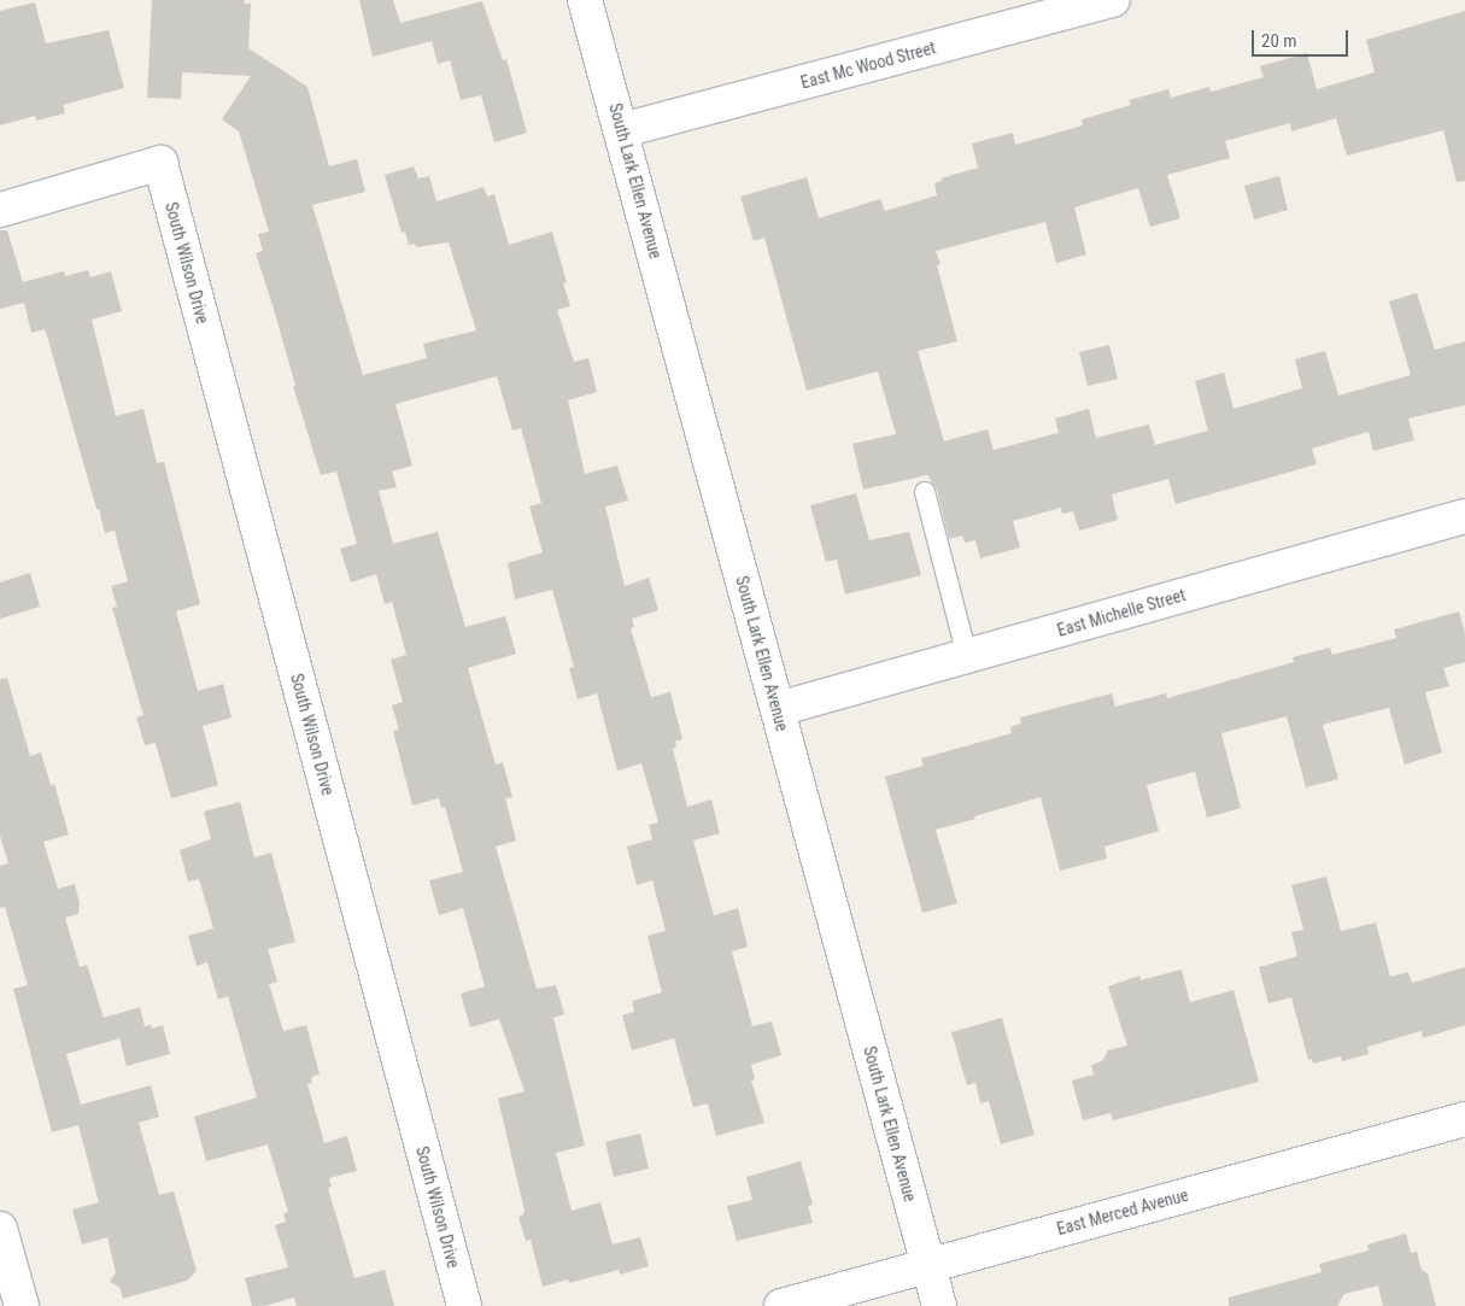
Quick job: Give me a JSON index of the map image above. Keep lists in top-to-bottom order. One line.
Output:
{"streets":{"street":["East Mc Wood Street","South Lark Ellen Avenue","South Wilson Drive","East Michelle Street","East Merced Avenue"]},"crossings":[["East Mc Wood Street","South Lark Ellen Avenue"],["South Lark Ellen Avenue","East Michelle Street"],["South Lark Ellen Avenue","East Merced Avenue"]],"scale_bar":"20 m"}
